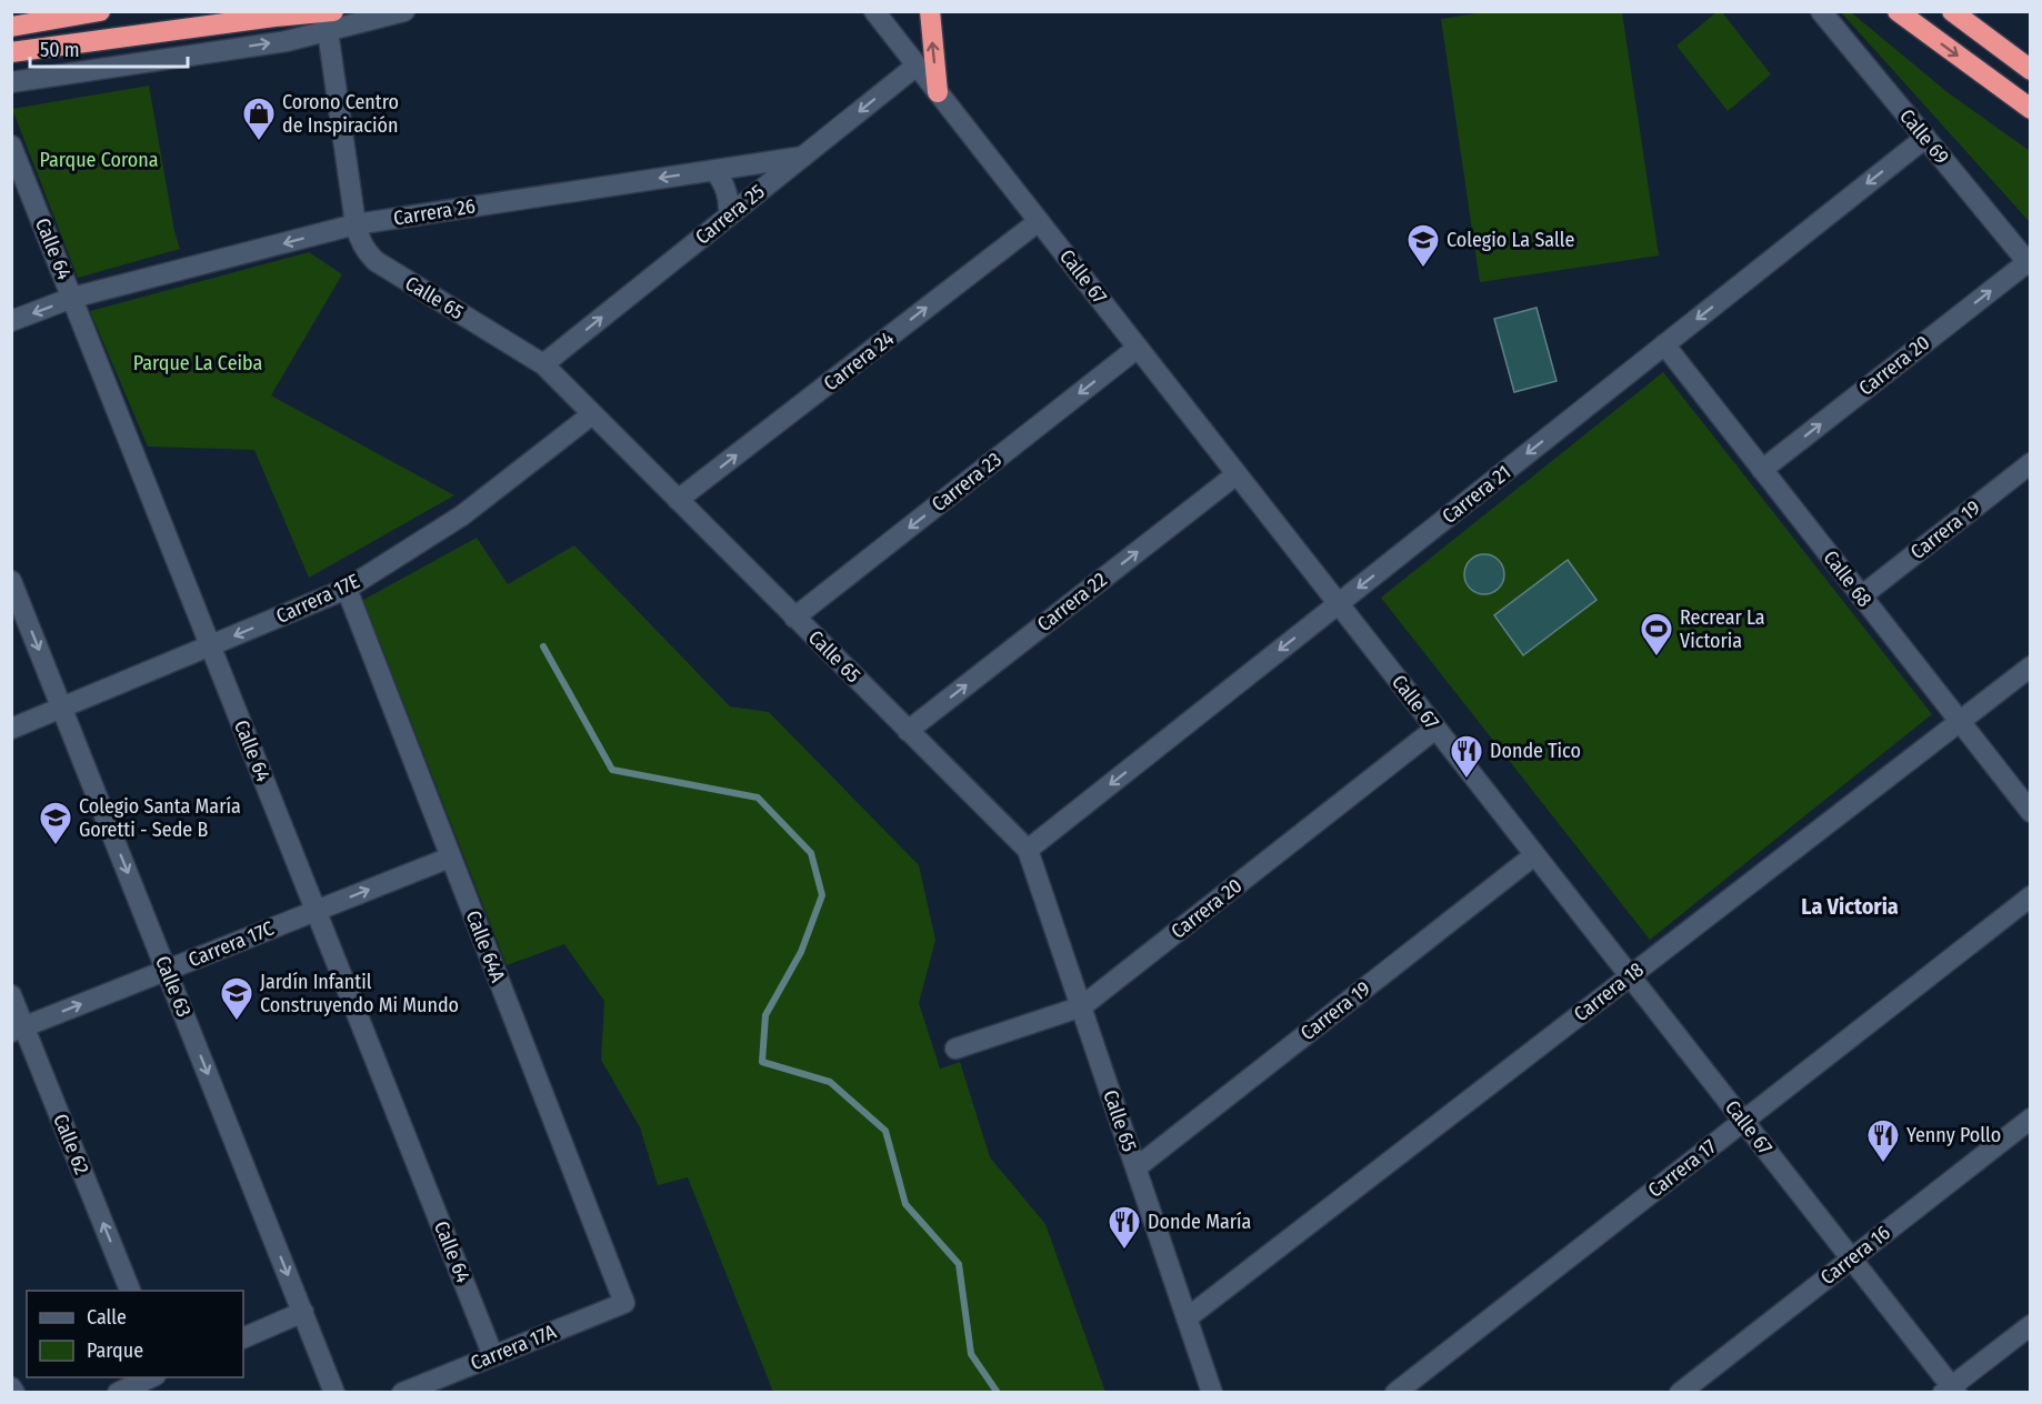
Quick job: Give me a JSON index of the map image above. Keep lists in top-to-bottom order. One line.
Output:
{"streets":{"street":["Calle 69","Carrera 26","Carrera 25","Calle 64","Calle 67","Calle 65","Carrera 24","Carrera 20","Carrera 23","Carrera 21","Carrera 19","Calle 68","Carrera 17E","Carrera 22","Carrera 17C","Calle 64A","Calle 63","Carrera 18","Calle 62","Carrera 17","Carrera 16","Carrera 17A"]},"crossings":[["Calle 69","Carrera 20"],["Calle 69","Carrera 21"],["Carrera 26","Carrera 25"],["Carrera 26","Calle 64"],["Carrera 26","Calle 65"],["Carrera 25","Calle 67"],["Carrera 25","Calle 65"],["Calle 64","Carrera 17E"],["Calle 64","Carrera 17C"],["Calle 64","Carrera 17A"],["Calle 67","Carrera 24"],["Calle 67","Carrera 20"],["Calle 67","Carrera 23"],["Calle 67","Carrera 21"],["Calle 67","Carrera 19"],["Calle 67","Carrera 22"],["Calle 67","Carrera 18"],["Calle 67","Carrera 17"],["Calle 67","Carrera 16"],["Calle 65","Carrera 24"],["Calle 65","Carrera 20"],["Calle 65","Carrera 23"],["Calle 65","Carrera 21"],["Calle 65","Carrera 19"],["Calle 65","Carrera 17E"],["Calle 65","Carrera 22"],["Calle 65","Carrera 18"],["Carrera 20","Calle 68"],["Carrera 21","Calle 68"],["Carrera 19","Calle 68"],["Calle 68","Carrera 18"],["Carrera 17E","Calle 64A"],["Carrera 17E","Calle 63"],["Carrera 17C","Calle 64A"],["Carrera 17C","Calle 63"],["Carrera 17C","Calle 62"],["Calle 64A","Carrera 17A"]],"one_way":["Carrera 26","Carrera 24","Carrera 20","Carrera 23","Carrera 21","Carrera 22","Carrera 17C","Calle 63","Calle 62"],"districts":["La Victoria"],"parks":["Parque Corona","Parque La Ceiba"],"places":{"shop":["Corono Centro de Inspiración"],"school or university":["Colegio La Salle","Colegio Santa María Goretti - Sede B","Jardín Infantil Construyendo Mi Mundo"],"sports":["Recrear La Victoria"],"restaurant":["Donde Tico","Yenny Pollo","Donde María"]},"legend":["Calle","Parque"],"scale_bar":"50 m"}
